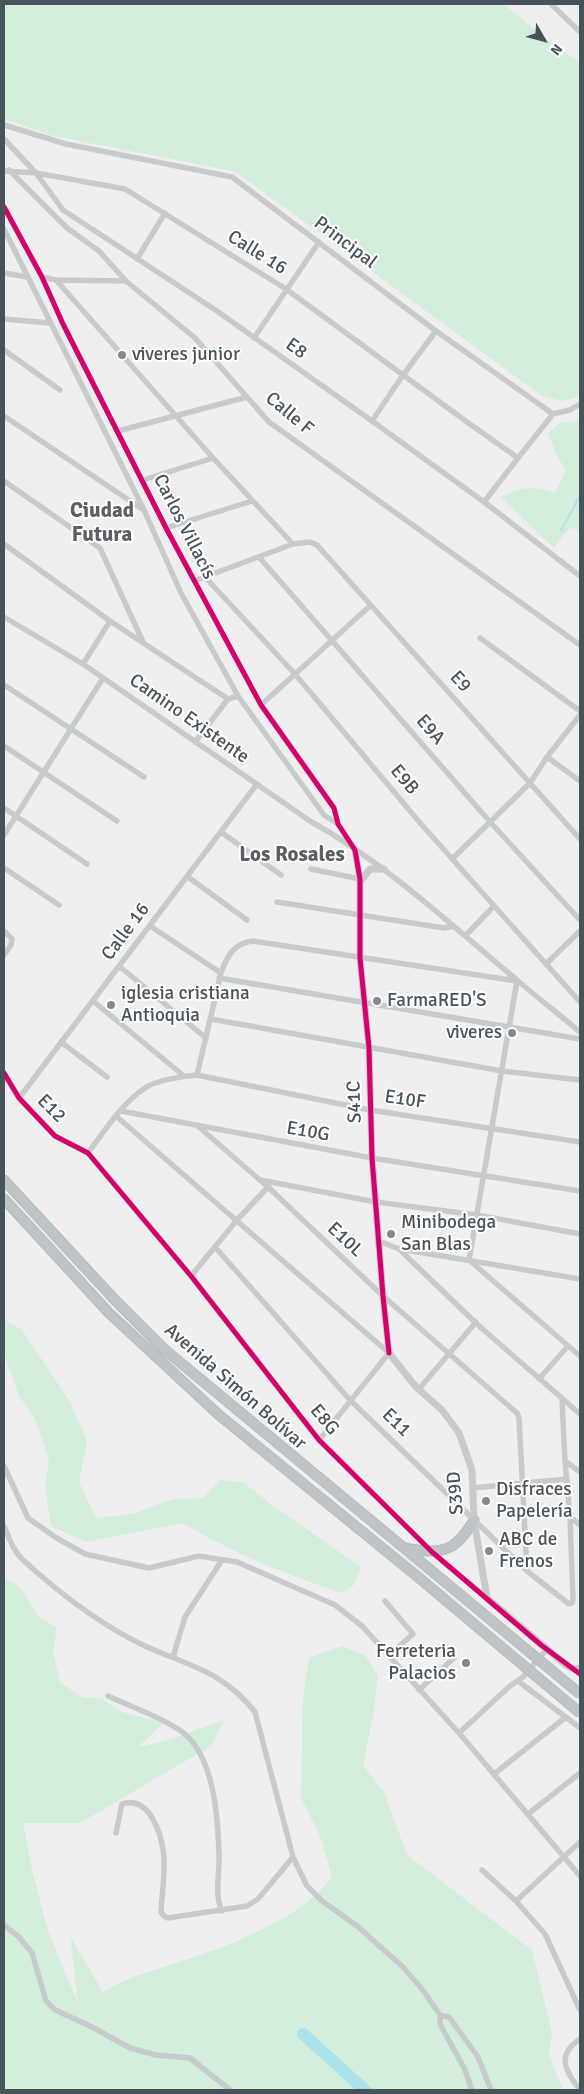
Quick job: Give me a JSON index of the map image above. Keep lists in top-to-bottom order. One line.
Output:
{"streets":{"highway":["Avenida Simón Bolívar"],"street":["Principal","Calle 16","E8","Calle F","Carlos Villacís","E9","Camino Existente","E9A","E9B","E10F","S41C","E12","E10G","E10L","E8G","E11","S39D"]},"crossings":[["Calle 16","E8"],["Calle 16","Calle F"],["Calle 16","Camino Existente"],["Calle 16","E12"],["Carlos Villacís","Camino Existente"],["Carlos Villacís","S41C"],["Camino Existente","S41C"],["E10F","S41C"],["E10F","E12"],["E10F","E10G"],["E10F","E8G"],["S41C","E10G"],["S41C","E10L"],["S41C","S39D"],["E12","E8G"],["E10G","E10L"],["E8G","S39D"],["E11","S39D"]],"districts":["Ciudad Futura","Los Rosales"],"places":["viveres junior","FarmaRED'S","iglesia cristiana Antioquia","viveres","Minibodega San Blas","Disfraces Papelería","ABC de Frenos","Ferreteria Palacios"],"north":"bottom right"}
